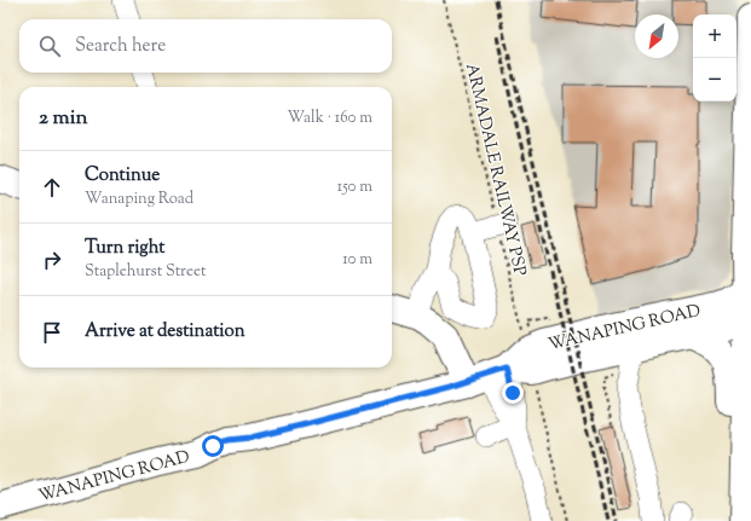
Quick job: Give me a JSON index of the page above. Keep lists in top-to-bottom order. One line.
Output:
{"streets":{"main road":["WANAPING ROAD"],"path":["ARMADALE RAILWAY PSP"]},"north":"bottom left","page":{"map_buttons":["+","−"],"search":"Search here","heading":["2 min","Walk · 160 m"],"list":[["Continue","Wanaping Road","150 m"],["Turn right","Staplehurst Street","10 m"],"Arrive at destination"]}}
